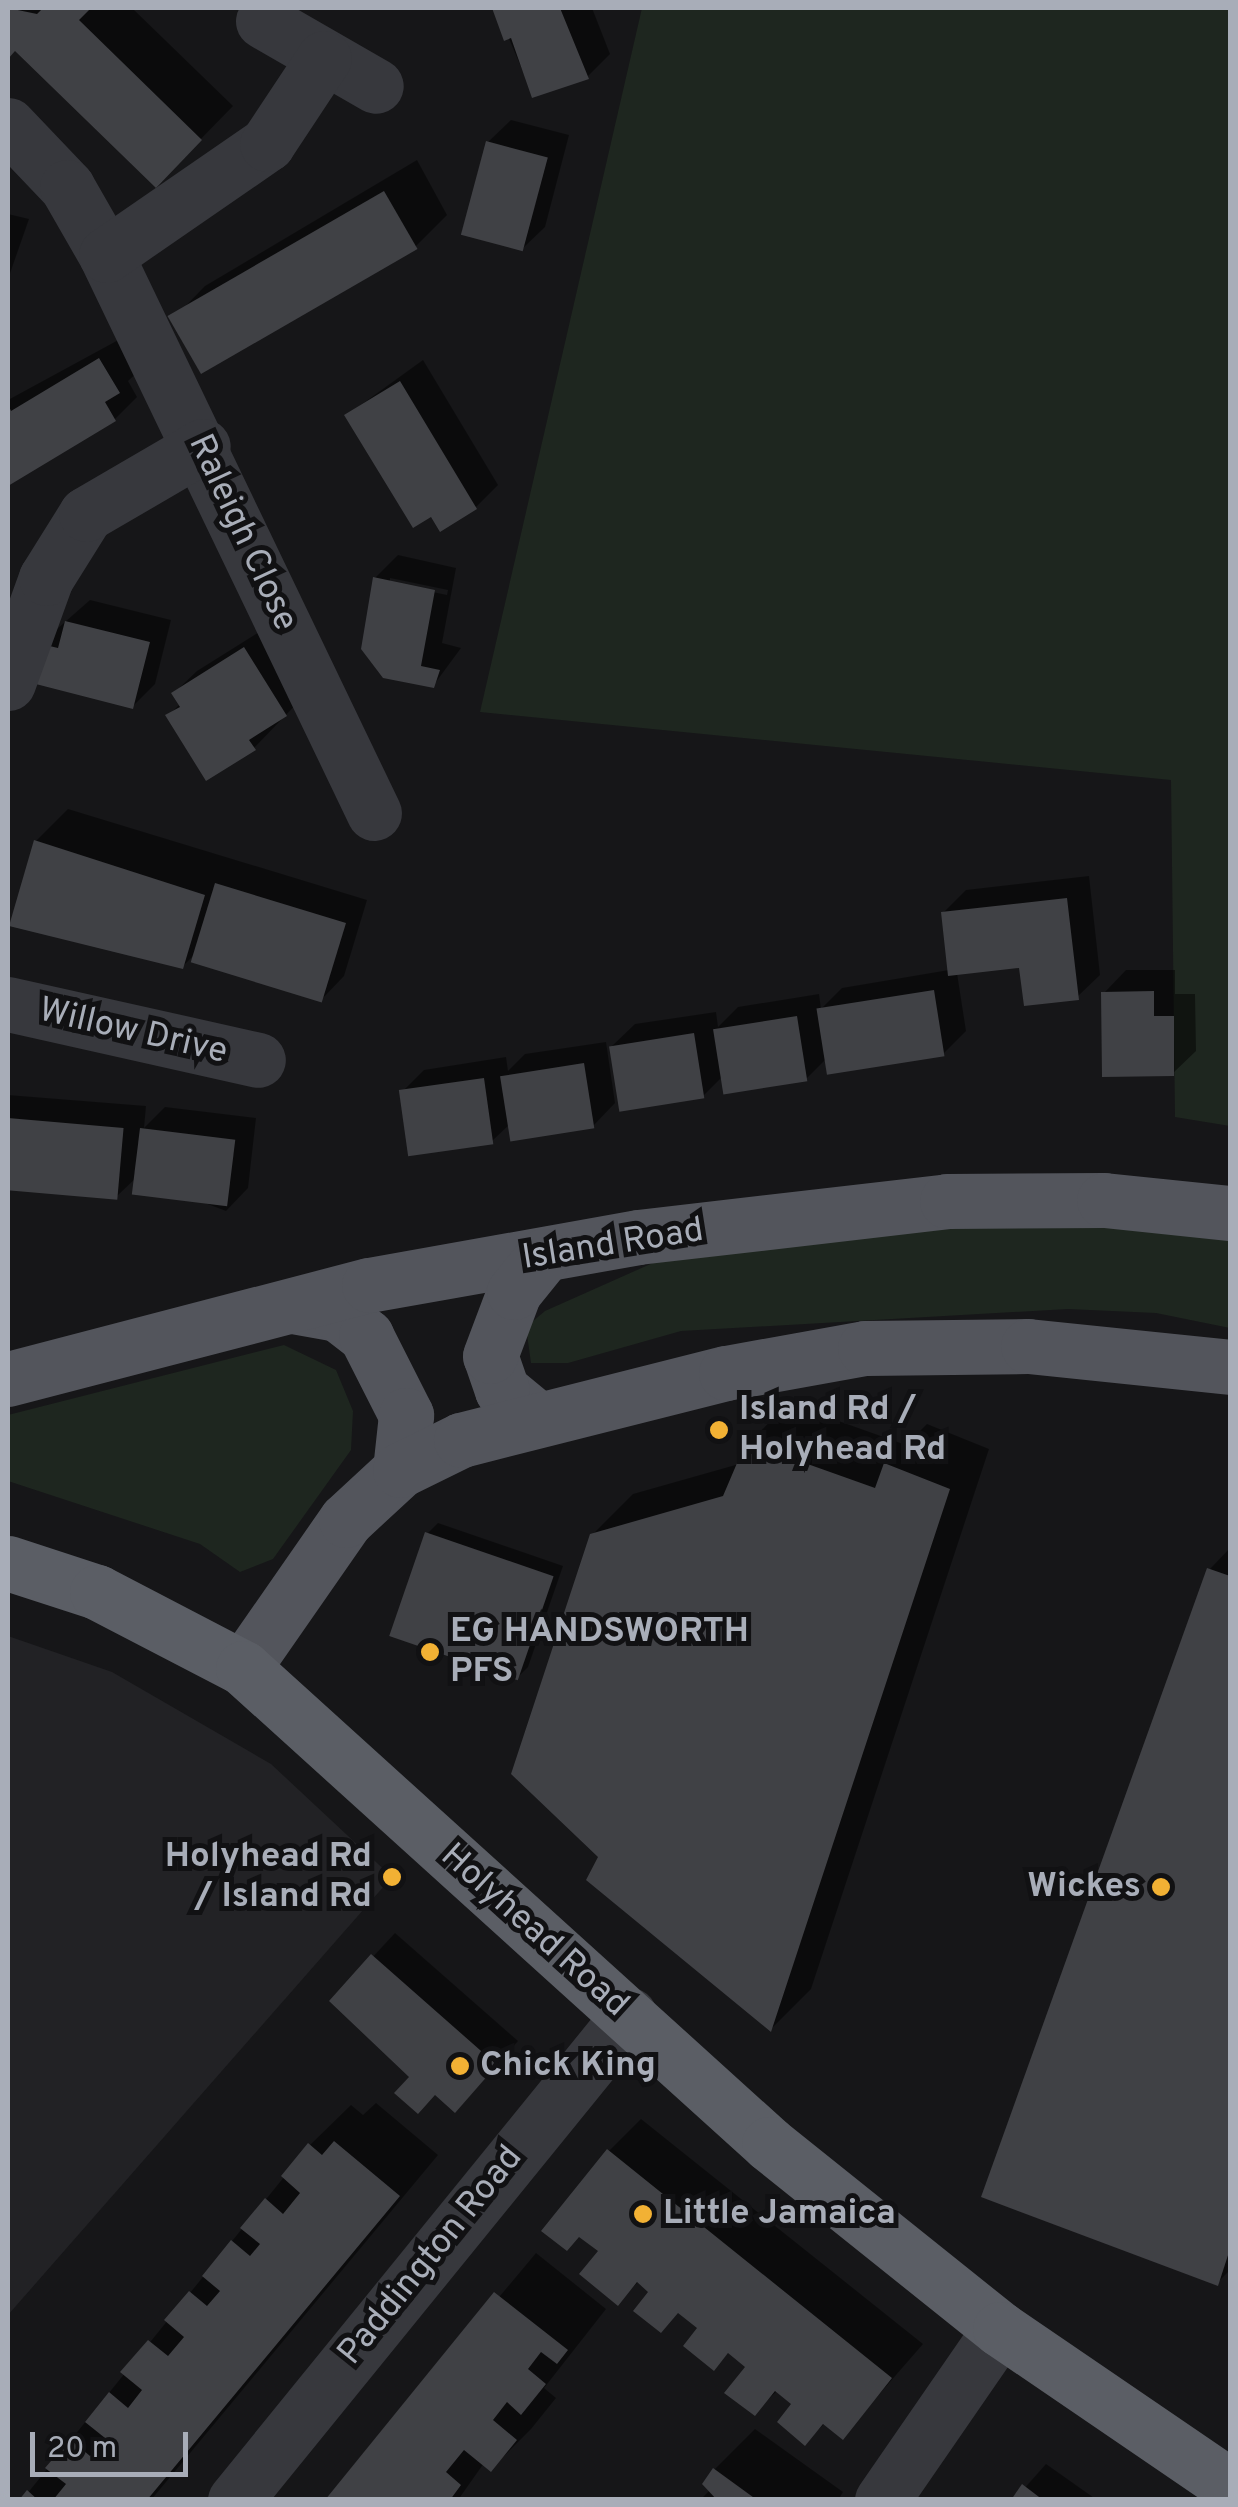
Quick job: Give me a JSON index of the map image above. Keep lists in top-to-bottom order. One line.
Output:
{"streets":{"highway":["Holyhead Road"],"main road":["Island Road"],"street":["Raleigh Close","Willow Drive","Paddington Road"]},"crossings":[["Holyhead Road","Paddington Road"]],"places":["Island Rd / Holyhead Rd","EG HANDSWORTH PFS","Holyhead Rd / Island Rd","Wickes","Chick King","Little Jamaica"],"scale_bar":"20 m"}
